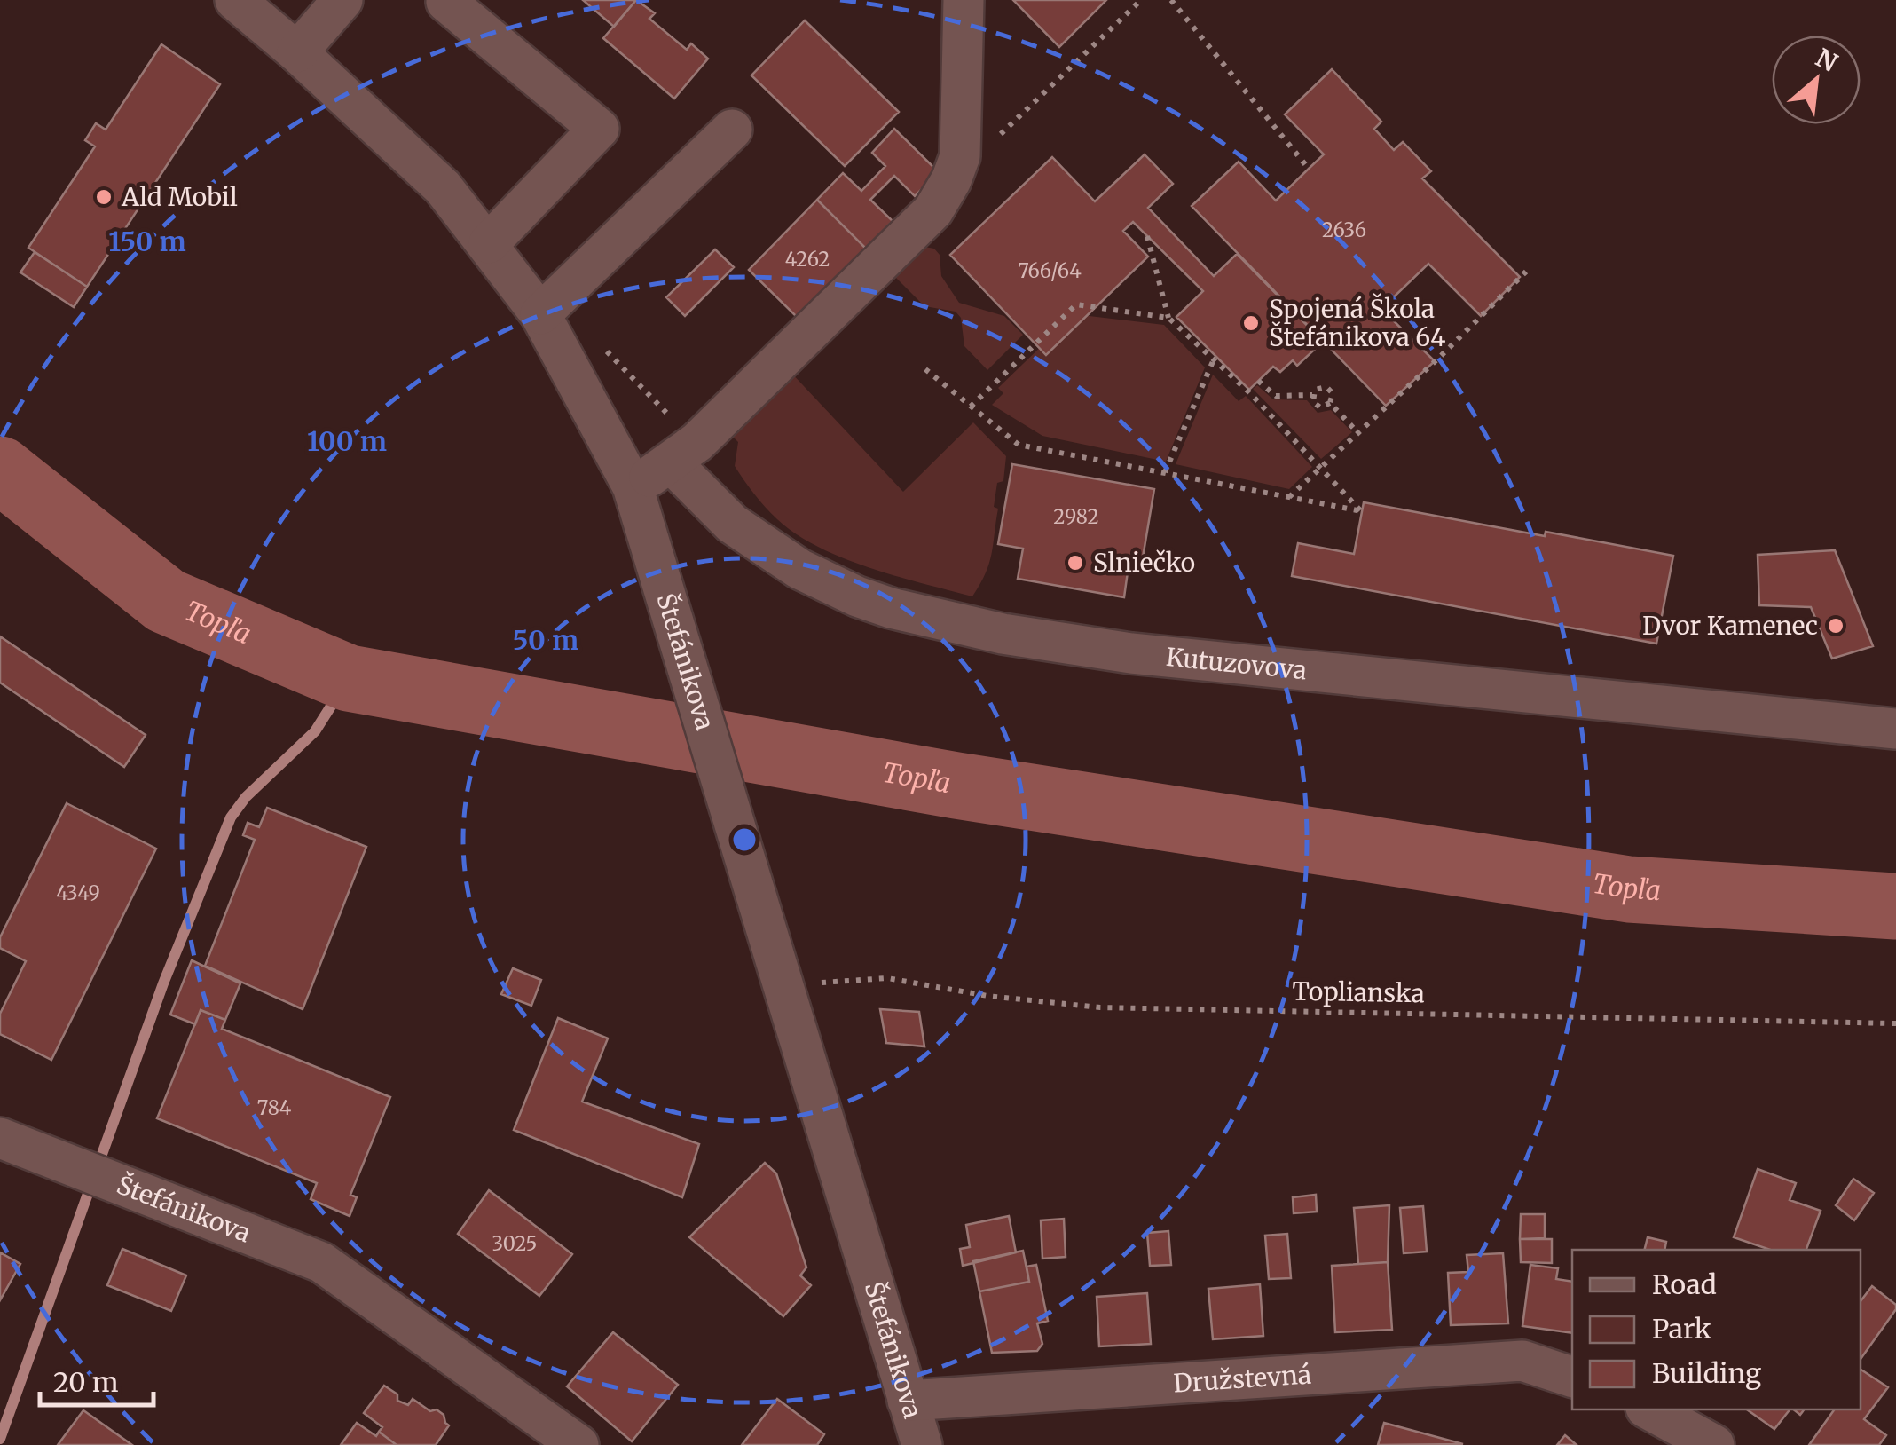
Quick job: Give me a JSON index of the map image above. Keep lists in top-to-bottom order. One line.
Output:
{"streets":{"street":["Štefánikova","Kutuzovova","Družstevná"],"path":["Toplianska"]},"crossings":[["Štefánikova","Družstevná"]],"water":["Topľa"],"places":["Ald Mobil","Spojená Škola Štefánikova 64","Slniečko","Dvor Kamenec"],"house_numbers":["2636","4262","766/64","2982","4349","784","3025"],"legend":["Road","Park","Building"],"scale_bar":"20 m","north":"top right","rings":["150 m","100 m","50 m"]}
